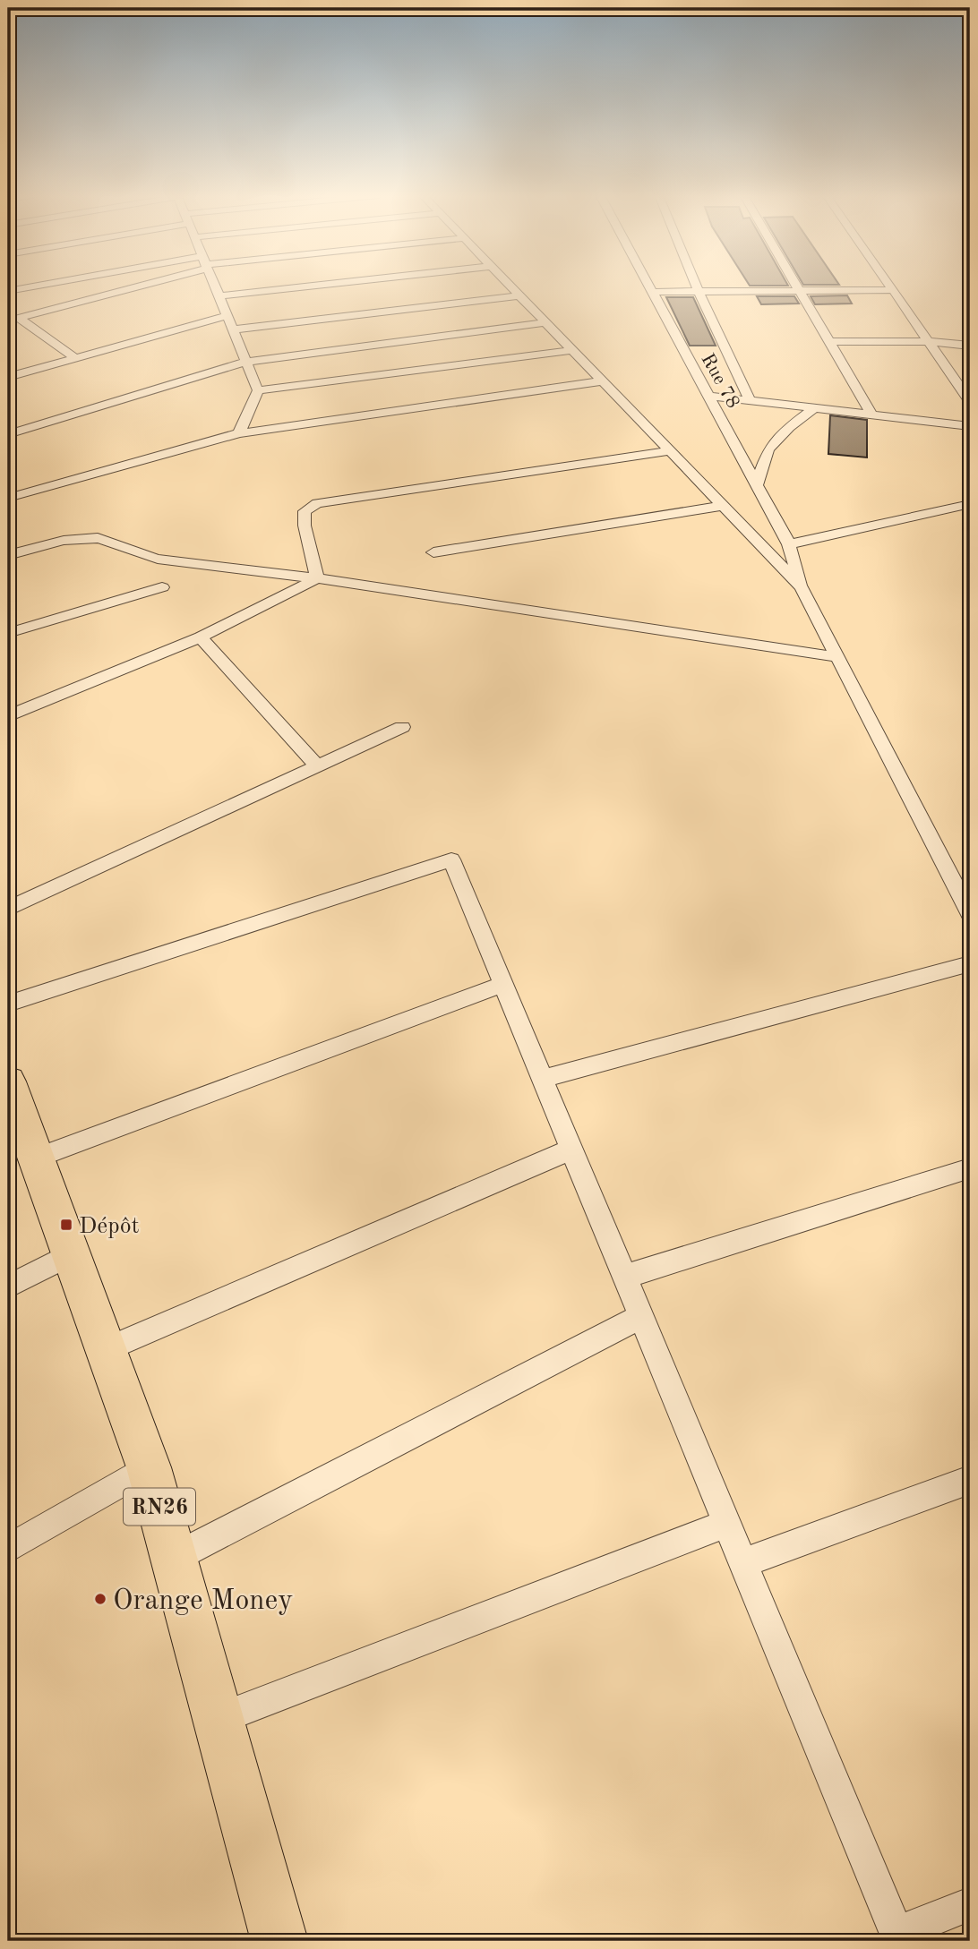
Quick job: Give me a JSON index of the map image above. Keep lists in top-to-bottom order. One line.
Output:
{"streets":{"main road":["RN26"],"street":["Rue 78"]},"places":{"transit":["Dépôt"],"other":["Orange Money"]}}
